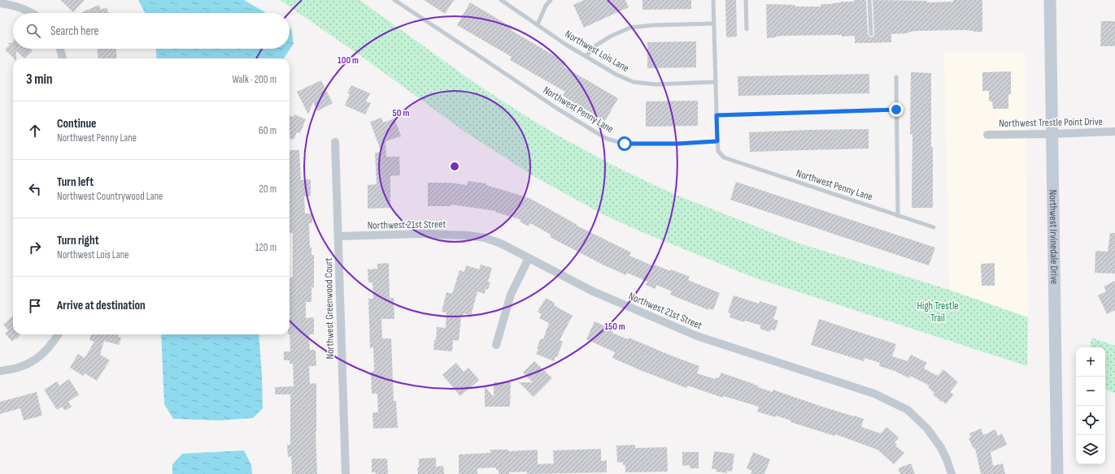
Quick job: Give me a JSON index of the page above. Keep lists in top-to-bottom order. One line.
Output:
{"streets":{"main road":["Northwest Irvinedale Drive"],"street":["Northwest Trestle Point Drive","Northwest 21st Street","Northwest Greenwood Court"],"lane":["Northwest Lois Lane","Northwest Penny Lane"]},"crossings":[["Northwest Trestle Point Drive","Northwest Irvinedale Drive"],["Northwest 21st Street","Northwest Greenwood Court"]],"parks":["High Trestle Trail"],"page":{"search":"Search here","heading":["3 min","Walk · 200 m"],"list":[["Continue","Northwest Penny Lane","60 m"],["Turn left","Northwest Countrywood Lane","20 m"],["Turn right","Northwest Lois Lane","120 m"],"Arrive at destination"],"map_buttons":["+","−"]},"rings":["100 m","50 m","150 m"]}
